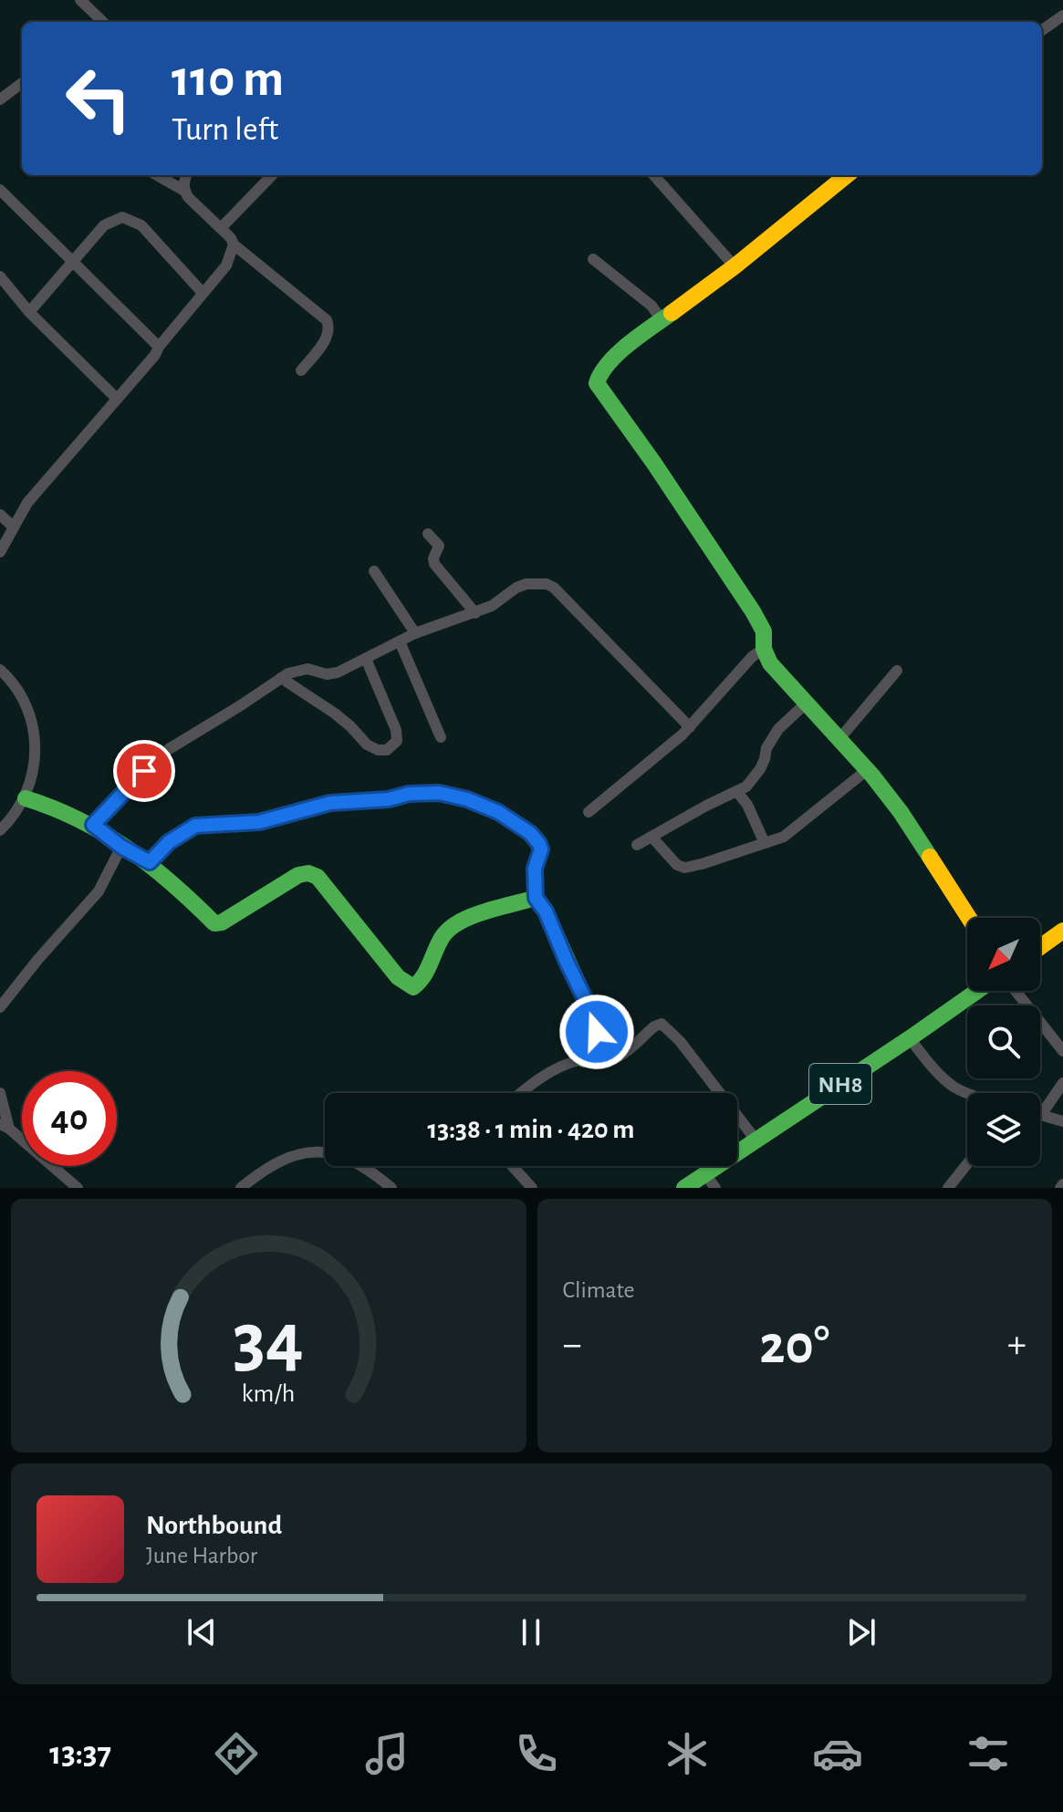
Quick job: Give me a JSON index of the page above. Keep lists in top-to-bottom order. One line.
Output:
{"streets":{"main road":["NH8"]},"north":"bottom left","page":{"turn":["110 m","Turn left"],"limit":"40","trip":"13:38 · 1 min · 420 m","tile":"Climate","heat":["−","20°","+"],"song":["Northbound","June Harbor"],"tabs":"13:37","gauge":["34","km/h"]}}
